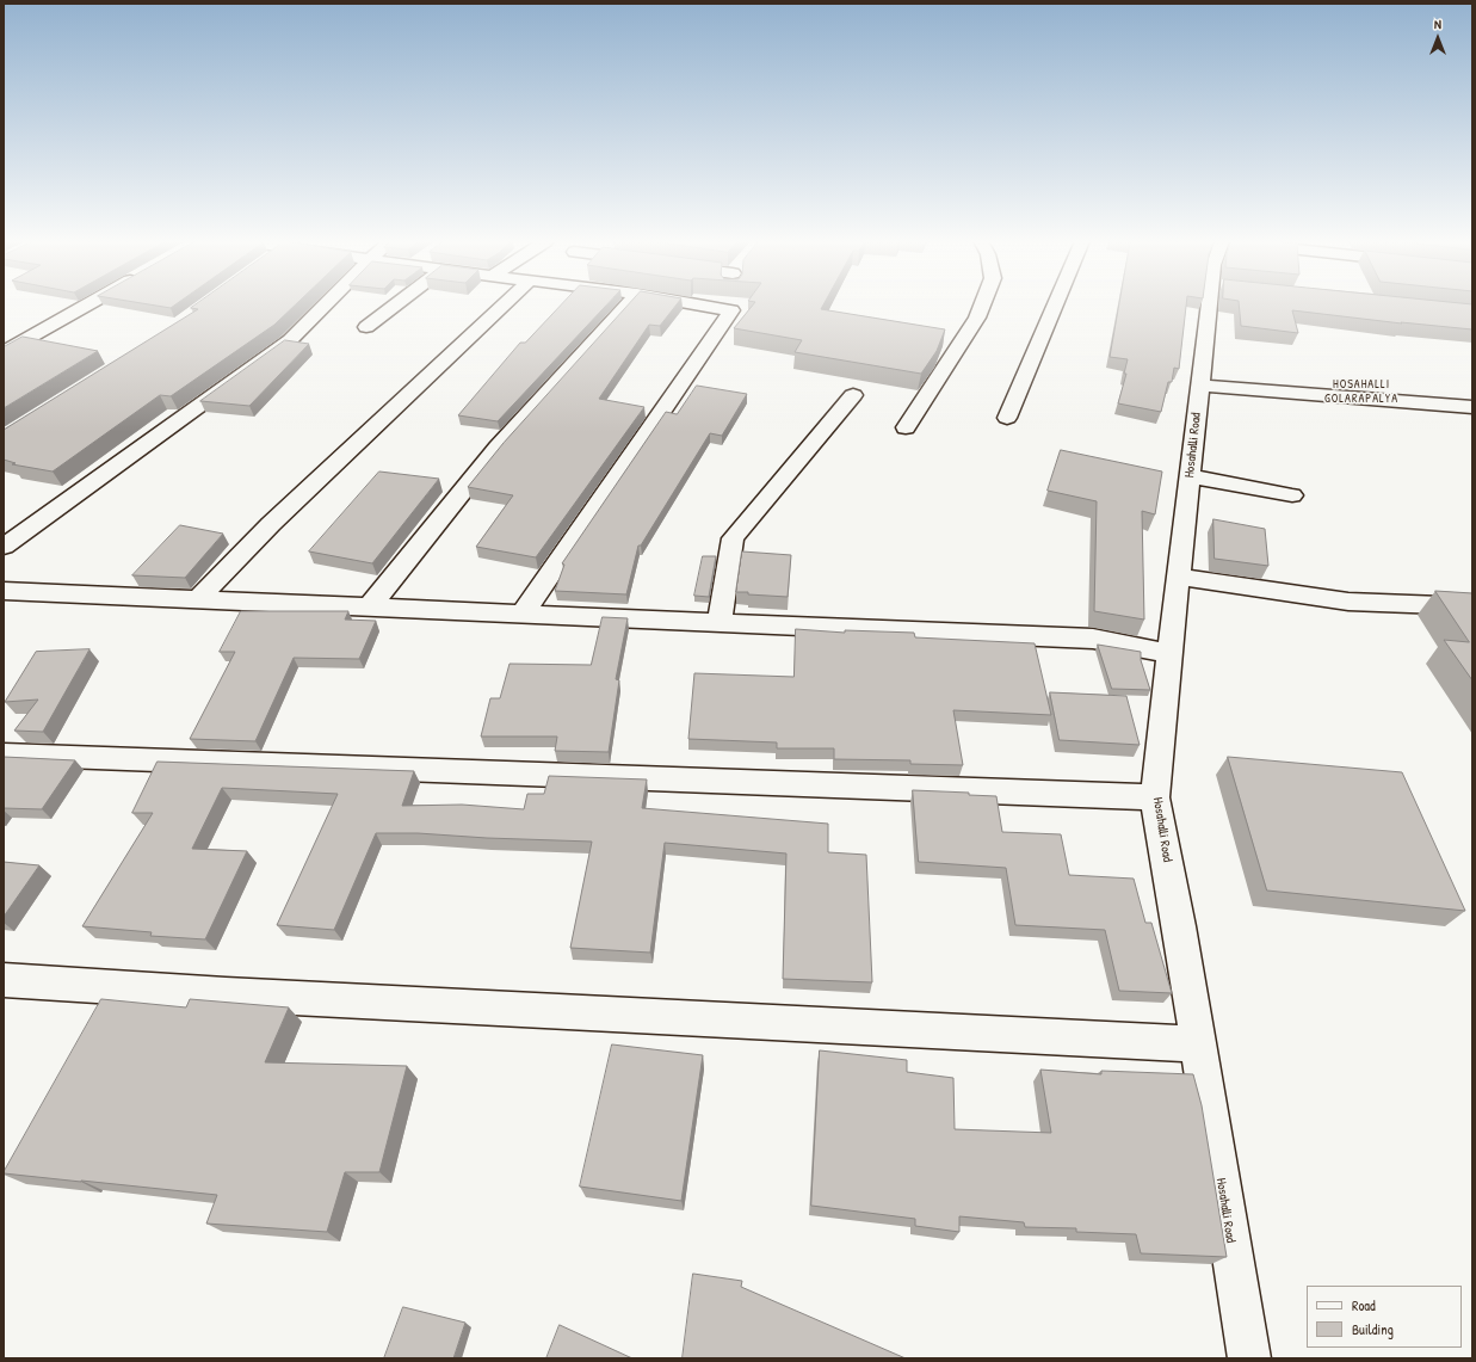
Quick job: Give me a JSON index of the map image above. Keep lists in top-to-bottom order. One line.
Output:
{"streets":{"street":["Hosahalli Road"]},"districts":["HOSAHALLI GOLARAPALYA"],"legend":["Road","Building"],"north":"top"}
